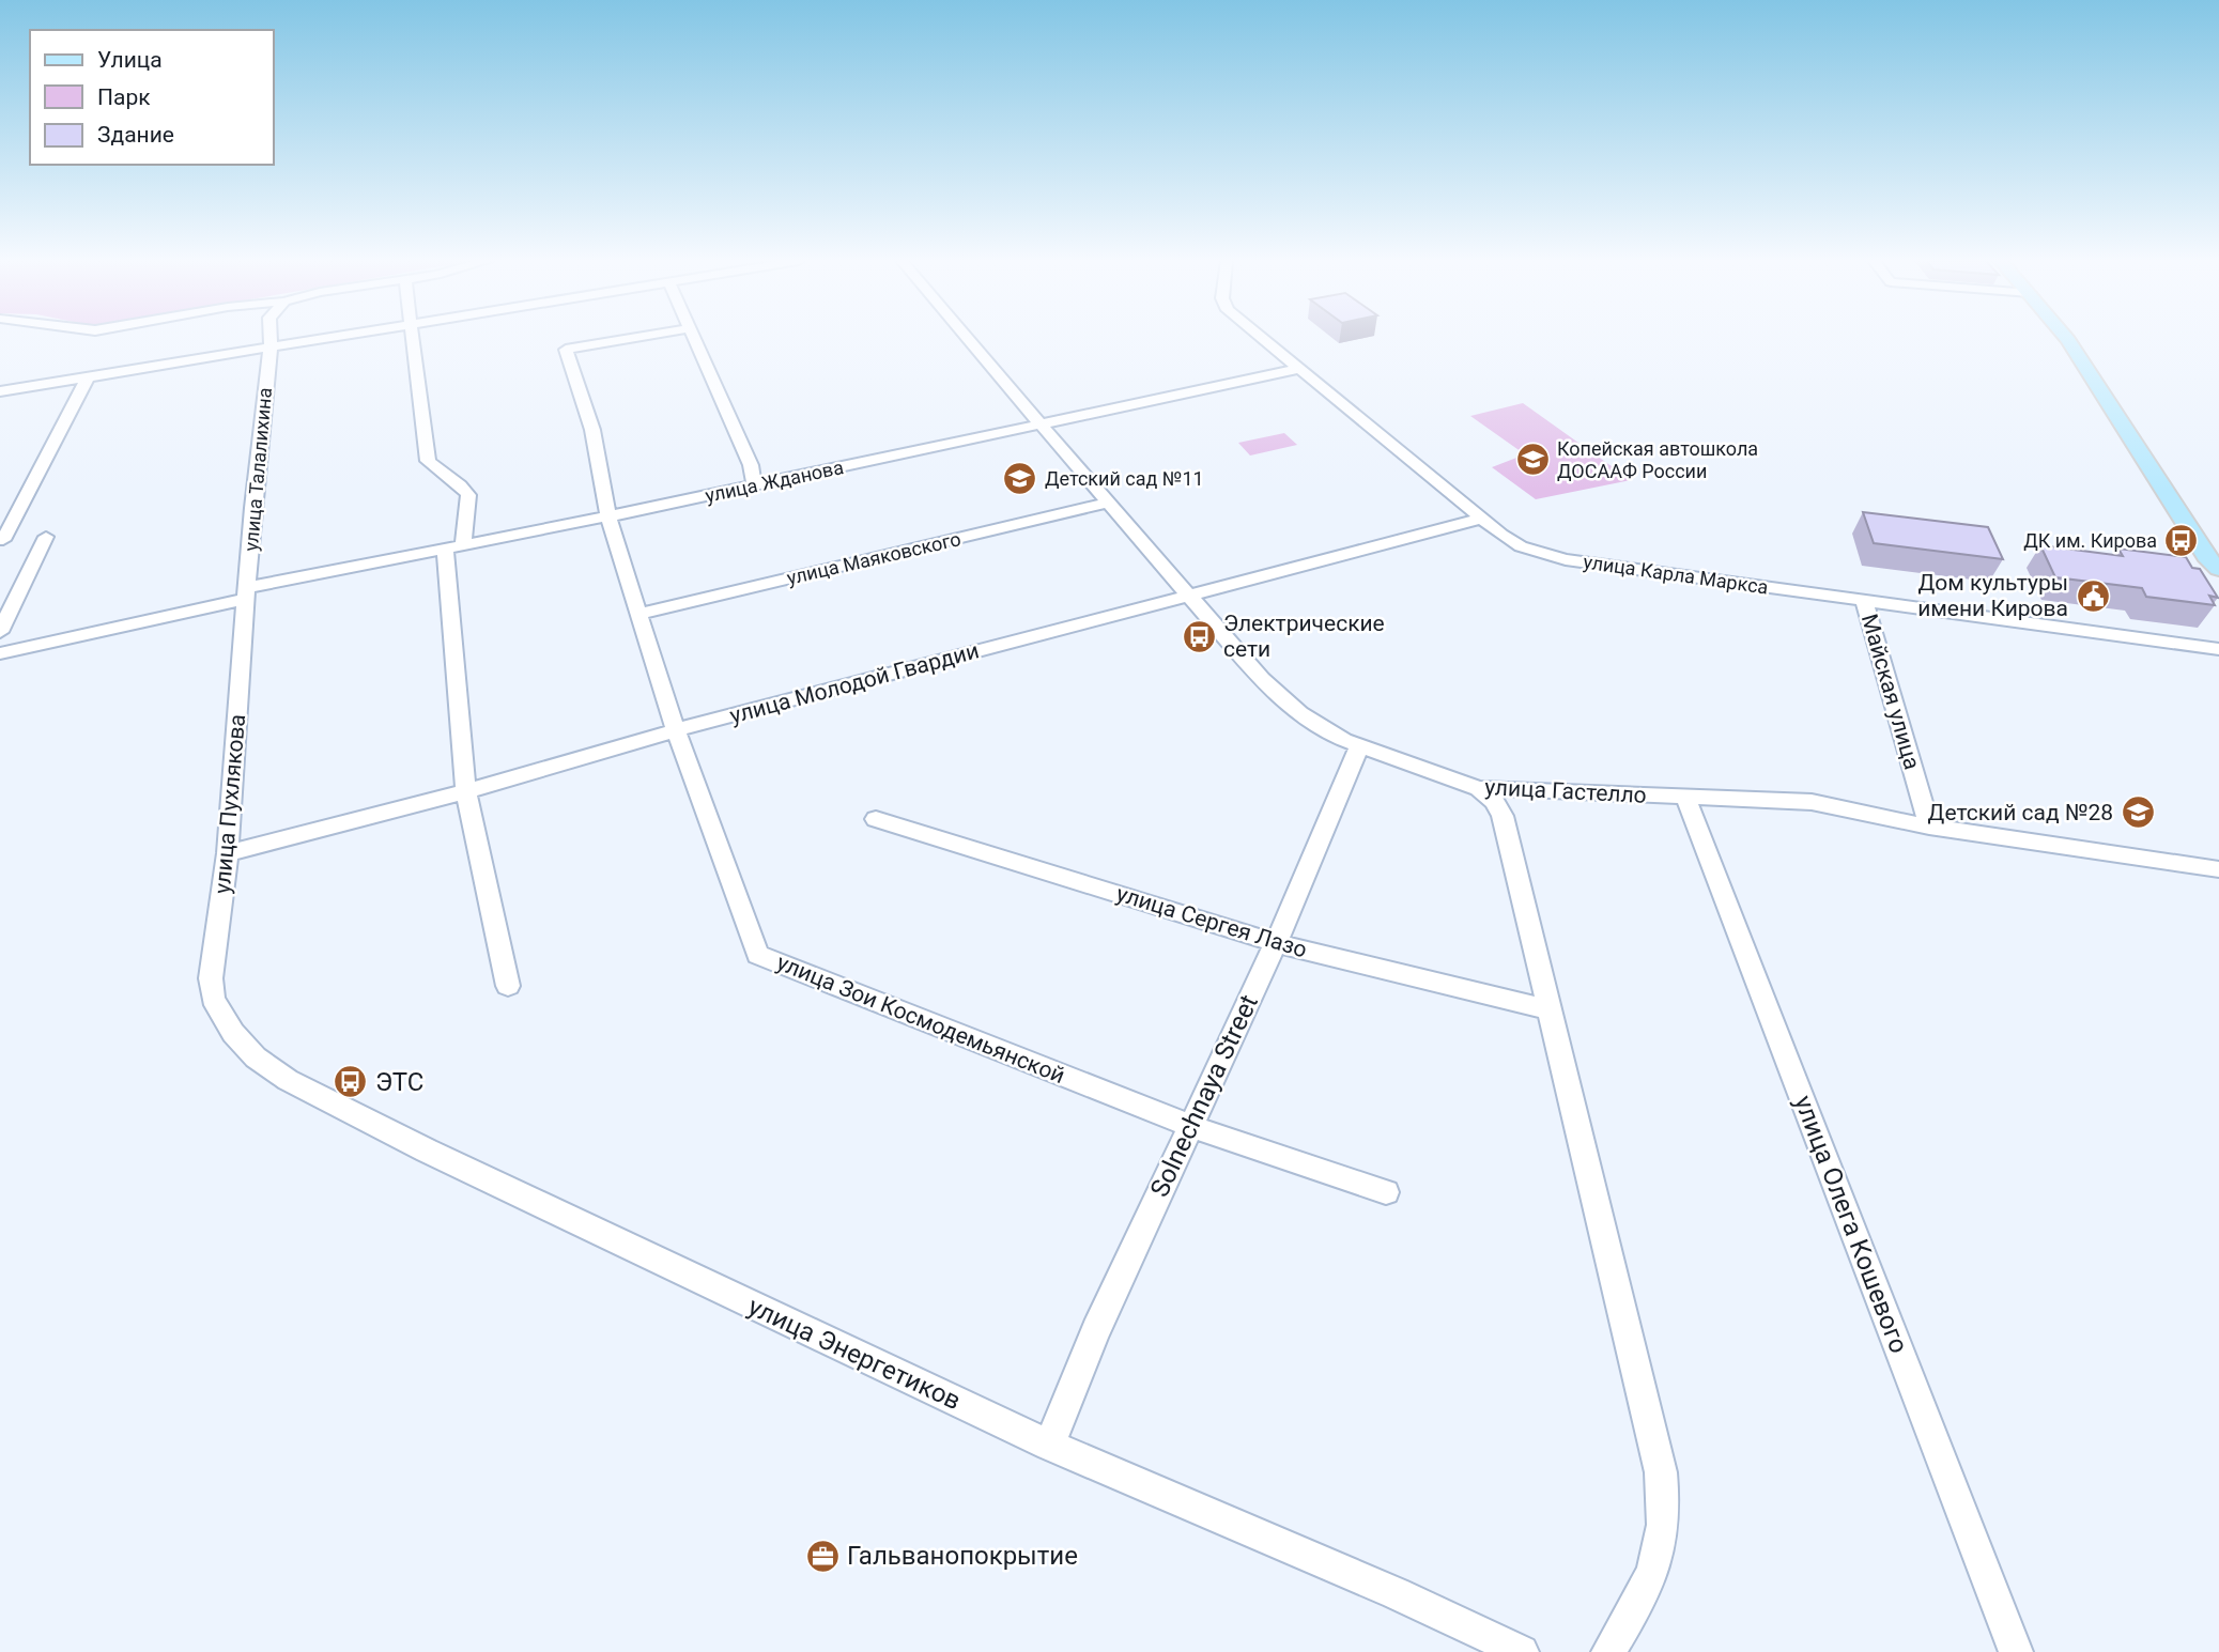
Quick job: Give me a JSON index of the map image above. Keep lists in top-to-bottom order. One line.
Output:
{"streets":{"street":["улица Талалихина","улица Жданова","улица Маяковского","улица Карла Маркса","улица Молодой Гвардии","Майская улица","улица Гастелло","улица Пухлякова","улица Сергея Лазо","улица Зои Космодемьянской","Solnechnaya Street","улица Олега Кошевого","улица Энергетиков"]},"crossings":[["улица Талалихина","улица Жданова"],["улица Талалихина","улица Пухлякова"],["улица Жданова","улица Карла Маркса"],["улица Жданова","улица Гастелло"],["улица Жданова","улица Пухлякова"],["улица Жданова","улица Зои Космодемьянской"],["улица Маяковского","улица Гастелло"],["улица Маяковского","улица Зои Космодемьянской"],["улица Карла Маркса","улица Молодой Гвардии"],["улица Карла Маркса","Майская улица"],["улица Молодой Гвардии","улица Гастелло"],["улица Молодой Гвардии","улица Пухлякова"],["улица Молодой Гвардии","улица Зои Космодемьянской"],["Майская улица","улица Гастелло"],["улица Гастелло","Solnechnaya Street"],["улица Гастелло","улица Олега Кошевого"],["улица Пухлякова","улица Энергетиков"],["улица Сергея Лазо","Solnechnaya Street"],["улица Зои Космодемьянской","Solnechnaya Street"],["Solnechnaya Street","улица Энергетиков"]],"places":{"school or university":["Копейская автошкола ДОСААФ России","Детский сад №11","Детский сад №28"],"bus stop":["ДК им. Кирова","Электрические сети","ЭТС"],"public building":["Дом культуры имени Кирова"],"office":["Гальванопокрытие"]},"legend":["Улица","Парк","Здание"]}
